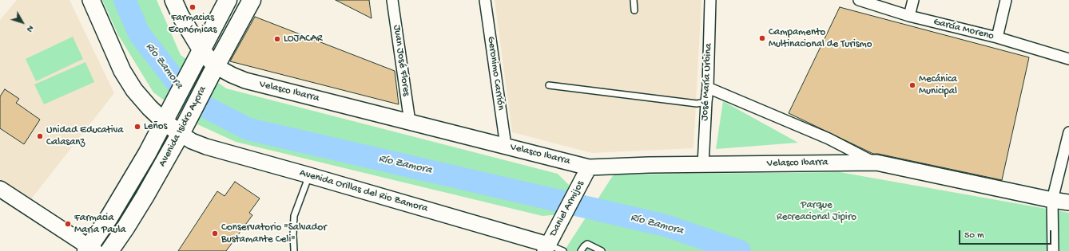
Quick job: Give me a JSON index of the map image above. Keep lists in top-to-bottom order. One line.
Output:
{"streets":{"highway":["Avenida Isidro Ayora"],"main road":["Velasco Ibarra","Avenida Orillas del Rio Zamora","Daniel Armijos"],"street":["García Moreno","Juan José Flores","Geronimo Carrión","José María Urbina"]},"crossings":[["Juan José Flores","Velasco Ibarra"],["Geronimo Carrión","Velasco Ibarra"],["José María Urbina","Velasco Ibarra"],["Velasco Ibarra","Avenida Isidro Ayora"],["Velasco Ibarra","Daniel Armijos"],["Avenida Isidro Ayora","Avenida Orillas del Rio Zamora"],["Avenida Orillas del Rio Zamora","Daniel Armijos"]],"water":["Río Zamora"],"parks":["Parque Recreacional Jipiro"],"places":["Farmacias Económicas","Campamento Multinacional de Turismo","LOJACAR","Mecánica Municipal","Leños","Unidad Educativa Calasanz","Farmacia María Paula","Conservatorio \"Salvador Bustamante Celi\""],"scale_bar":"50 m","north":"bottom right"}
